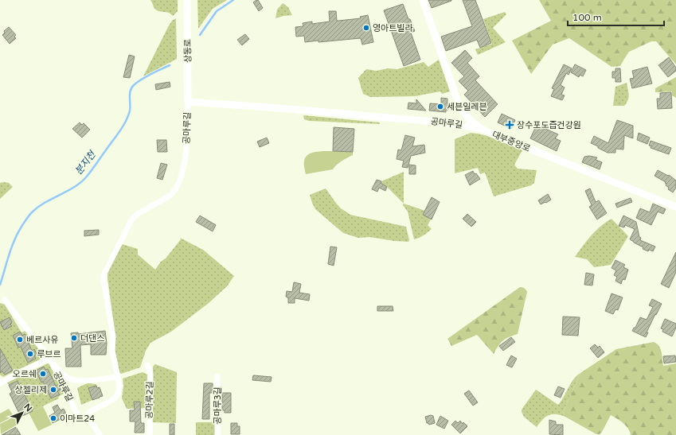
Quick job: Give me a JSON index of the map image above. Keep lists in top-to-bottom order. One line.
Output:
{"streets":{"street":["상동로","공마루길","대부중앙로","공마루2길","공마루3길"]},"crossings":[["상동로","공마루길"],["공마루길","대부중앙로"]],"water":["분지천"],"places":{"other":["영아트빌라","세븐일레븐","더댄스","베르사유","루브르","오르쉐","상젤리제","이마트24"],"health":["장수포도즙건강원"]},"scale_bar":"100 m","north":"top right"}
